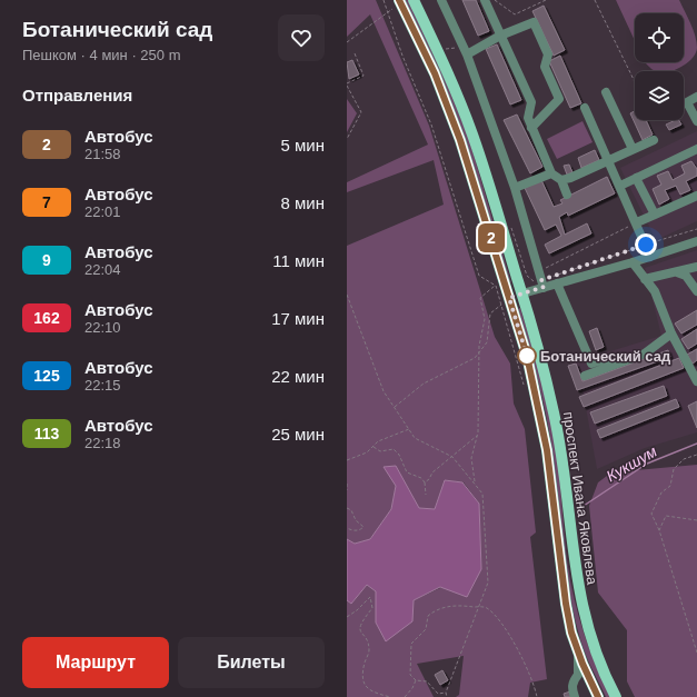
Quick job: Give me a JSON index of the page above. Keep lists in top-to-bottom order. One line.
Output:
{"streets":{"main road":["проспект Ивана Яковлева"]},"water":["Кукшум"],"places":["Ботанический сад"],"lines":["bus line 2"],"page":{"heading":[["Ботанический сад","Пешком · 4 мин · 250 m"],"Отправления"],"on_map":"2","list":[{"mark":"2","name":"Автобус","note":"21:58","value":"5 мин"},{"mark":"7","name":"Автобус","note":"22:01","value":"8 мин"},{"mark":"9","name":"Автобус","note":"22:04","value":"11 мин"},{"mark":"162","name":"Автобус","note":"22:10","value":"17 мин"},{"mark":"125","name":"Автобус","note":"22:15","value":"22 мин"},{"mark":"113","name":"Автобус","note":"22:18","value":"25 мин"}],"buttons":["Маршрут","Билеты"]}}
